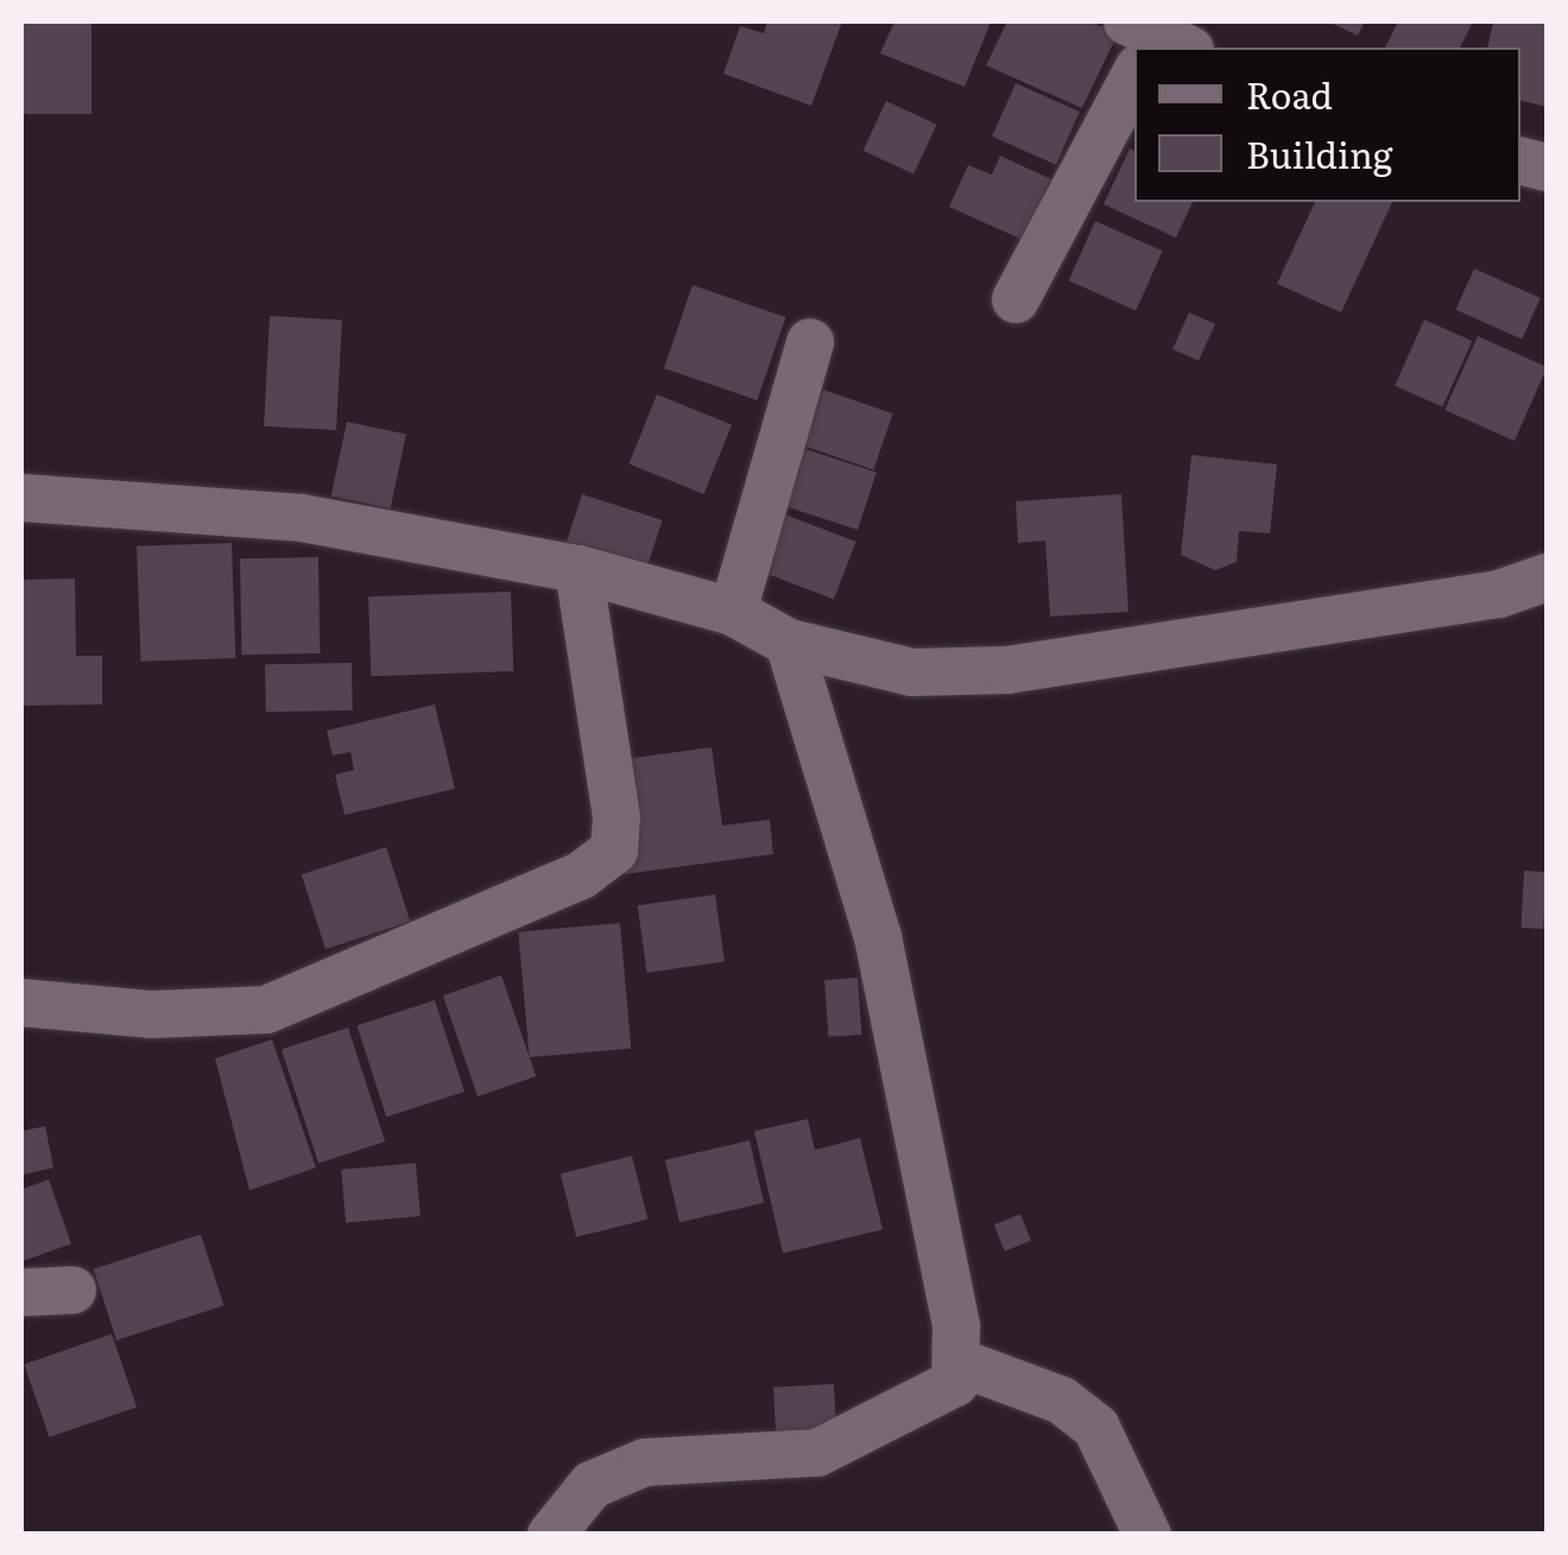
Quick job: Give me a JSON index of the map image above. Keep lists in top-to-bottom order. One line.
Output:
{"legend":["Road","Building"]}
